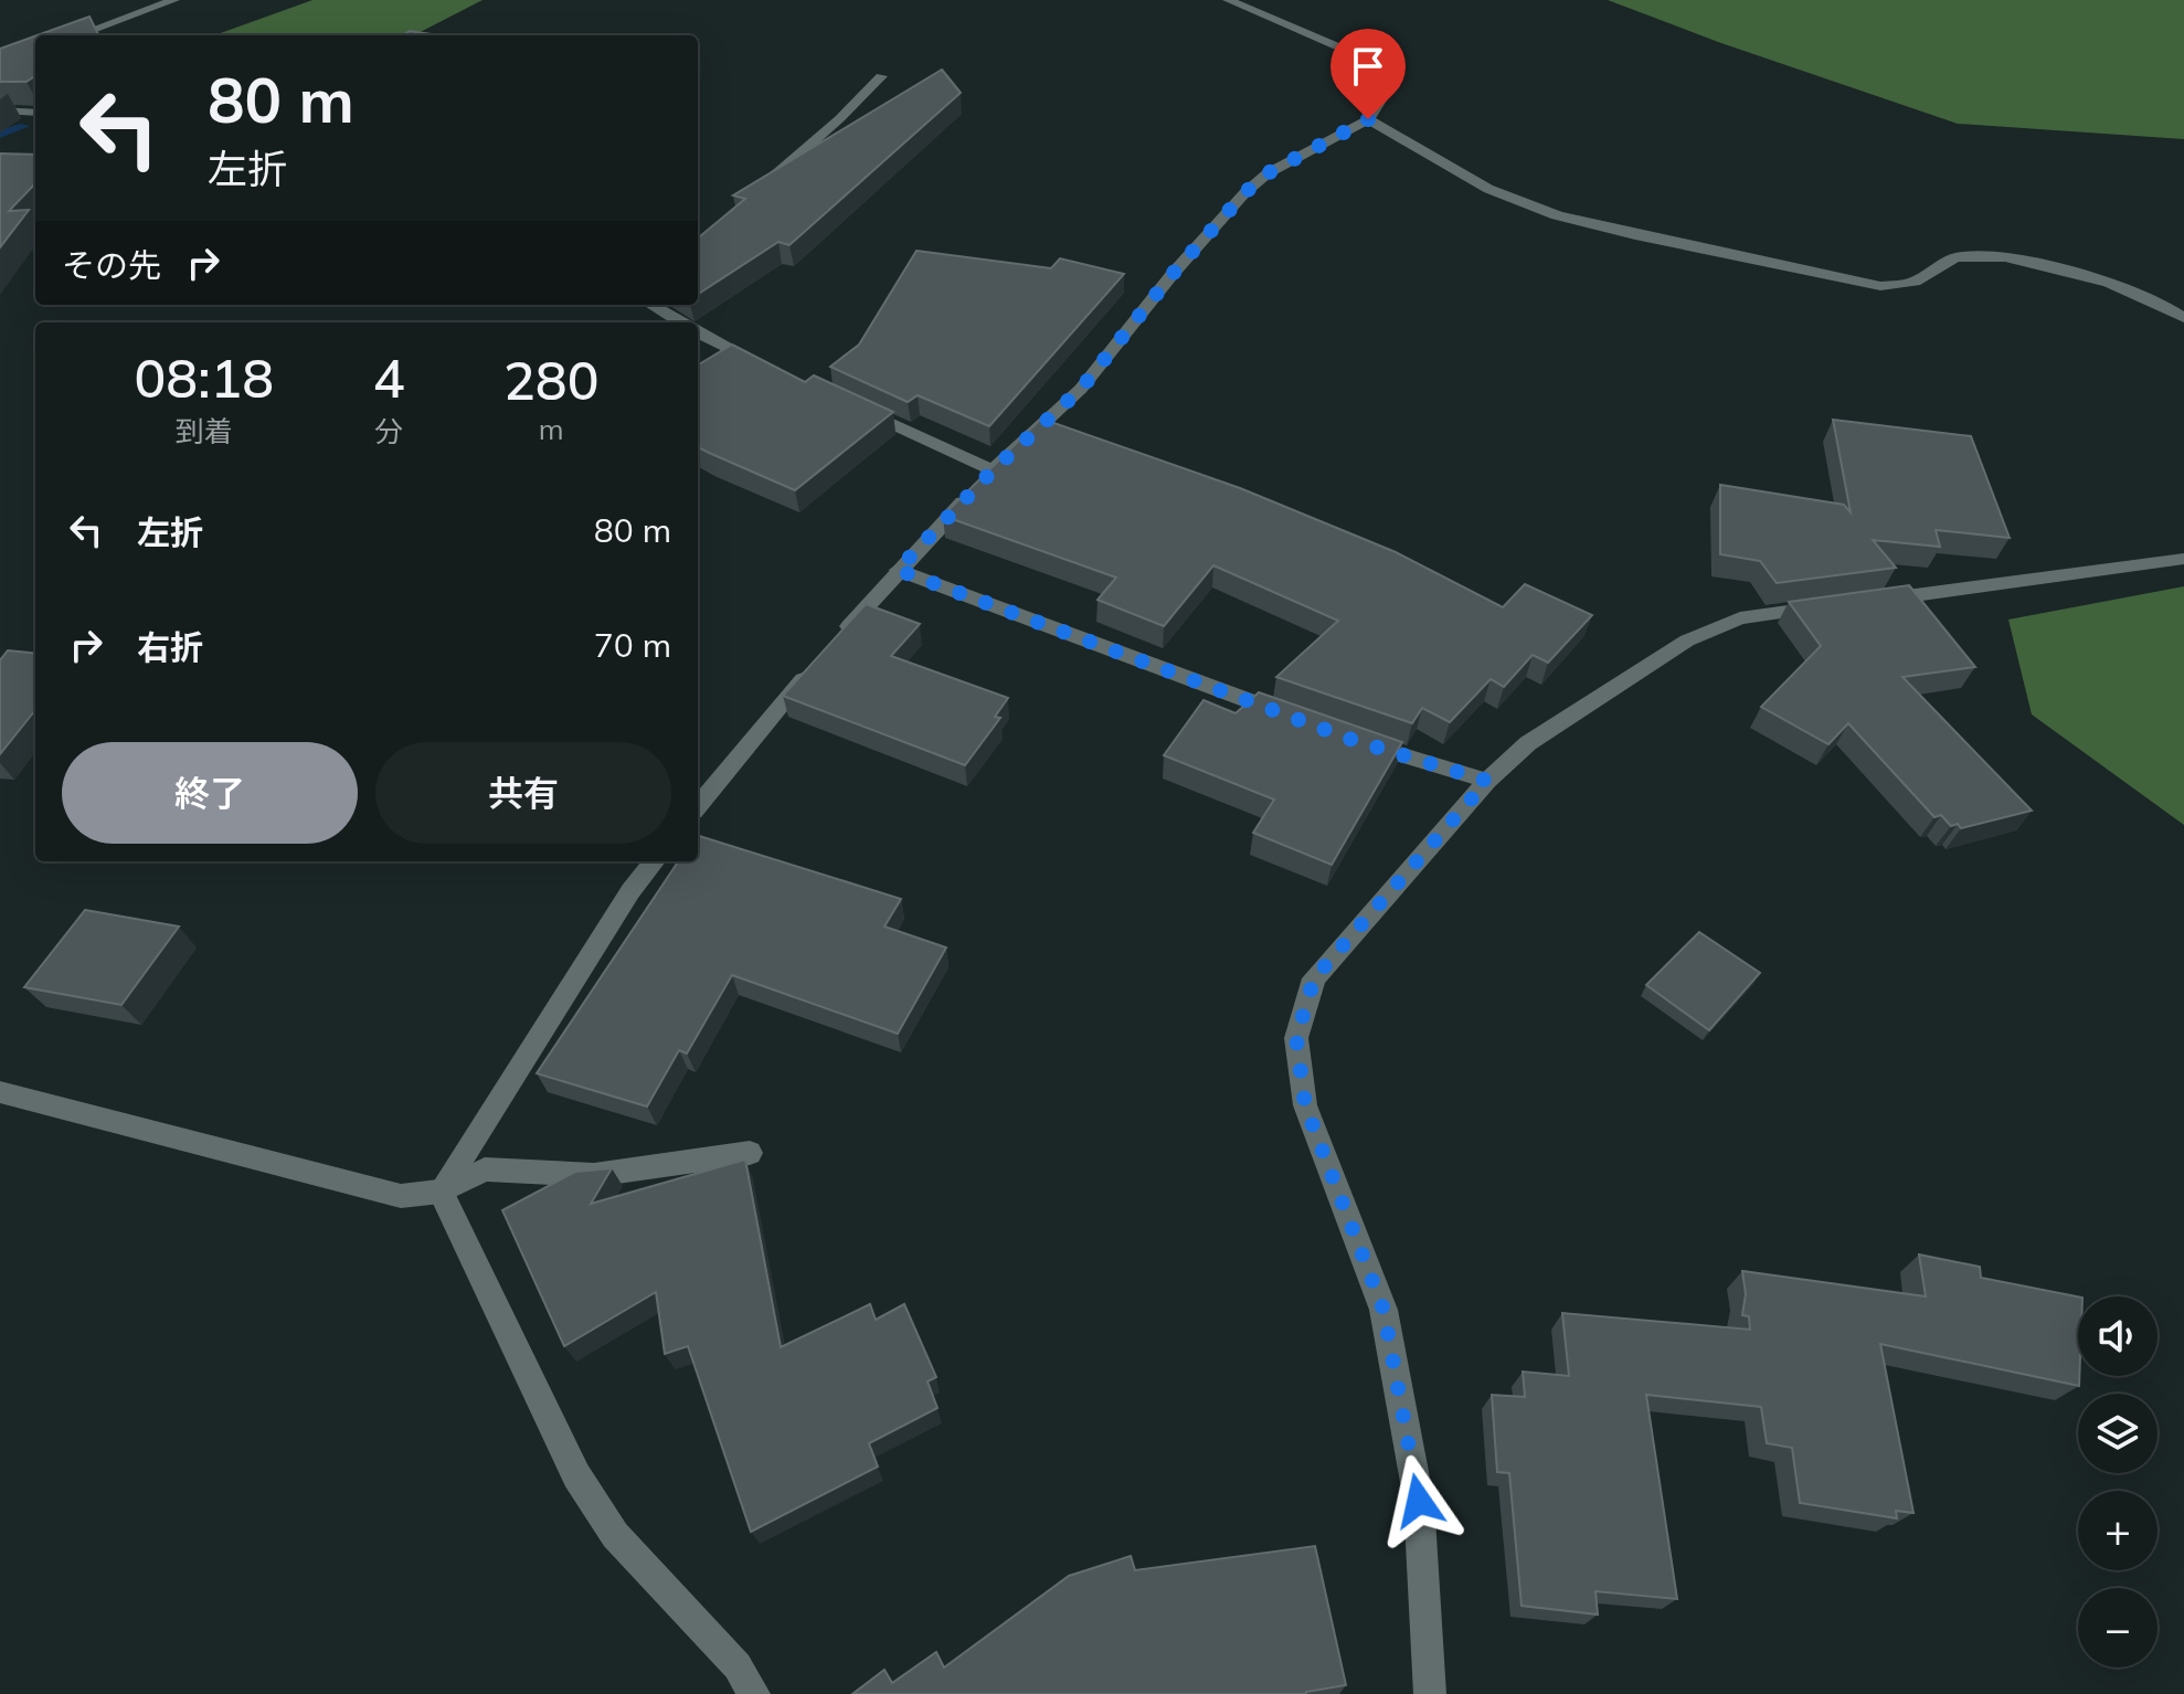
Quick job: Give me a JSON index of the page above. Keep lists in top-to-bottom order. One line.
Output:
{"page":{"turn":["80 m","左折"],"then":"その先","eta":["08:18","到着","4","分","280","m"],"list":[{"name":"左折","value":"80 m"},{"name":"右折","value":"70 m"}],"buttons":["終了","共有"],"map_buttons":["+","−"]}}
